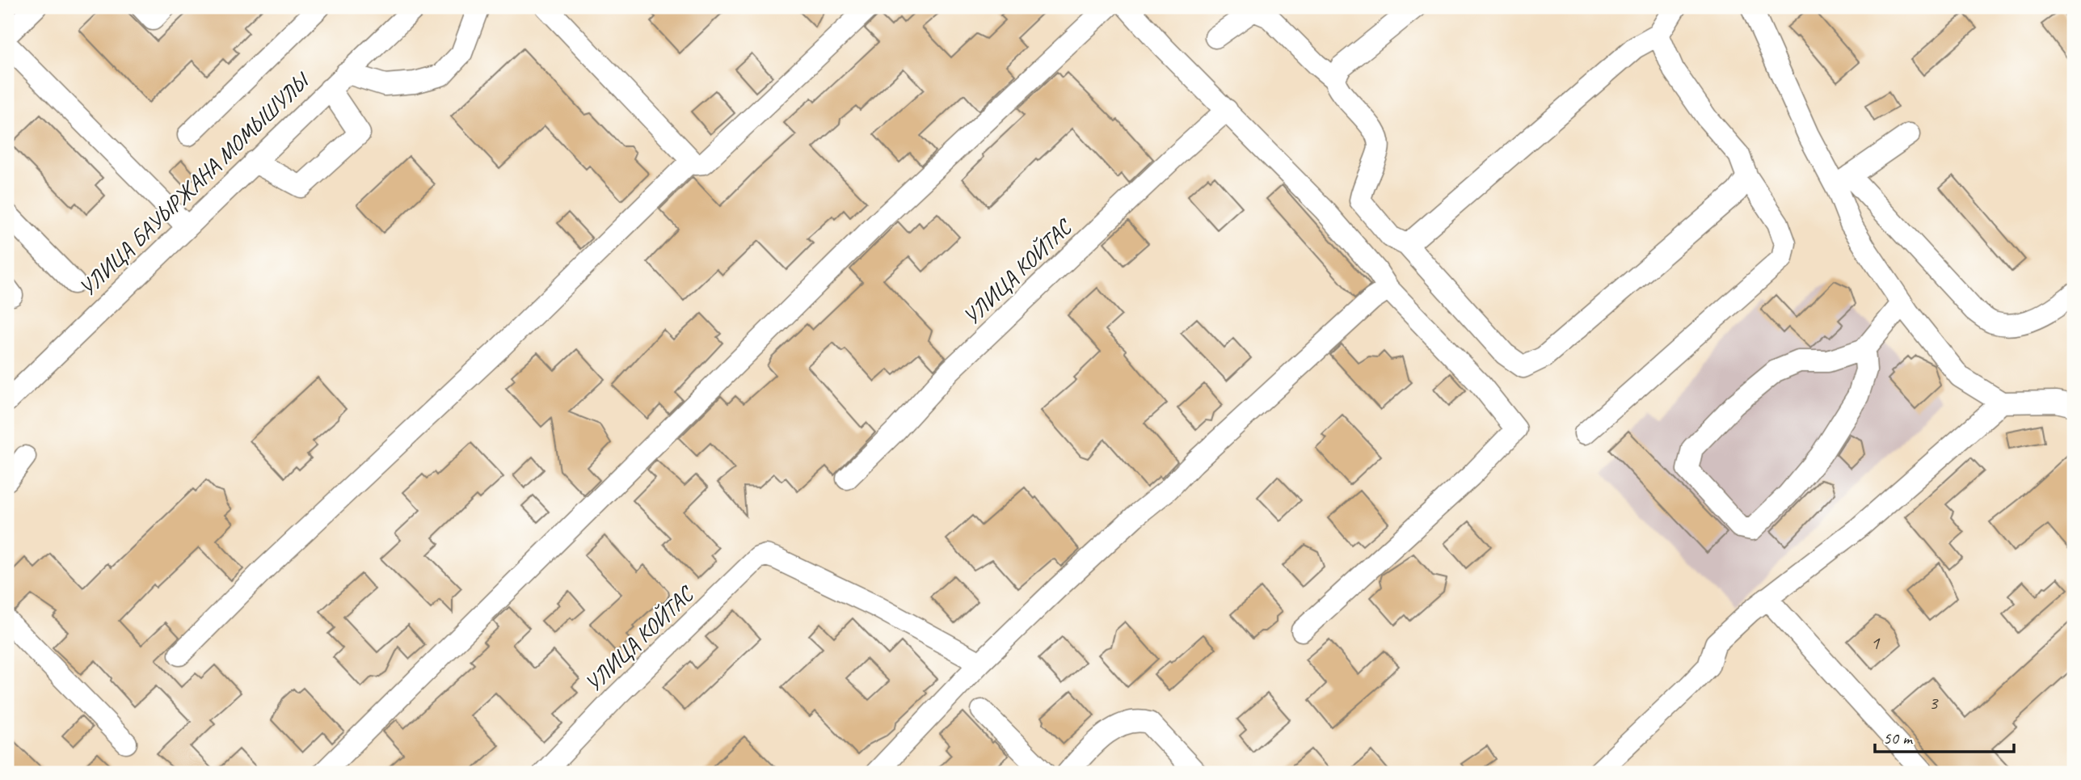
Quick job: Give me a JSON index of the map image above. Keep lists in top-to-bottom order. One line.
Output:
{"streets":{"street":["УЛИЦА БАУЫРЖАНА МОМЫШУЛЫ","УЛИЦА КОЙТАС"]},"house_numbers":["1","3"],"scale_bar":"50 m"}
